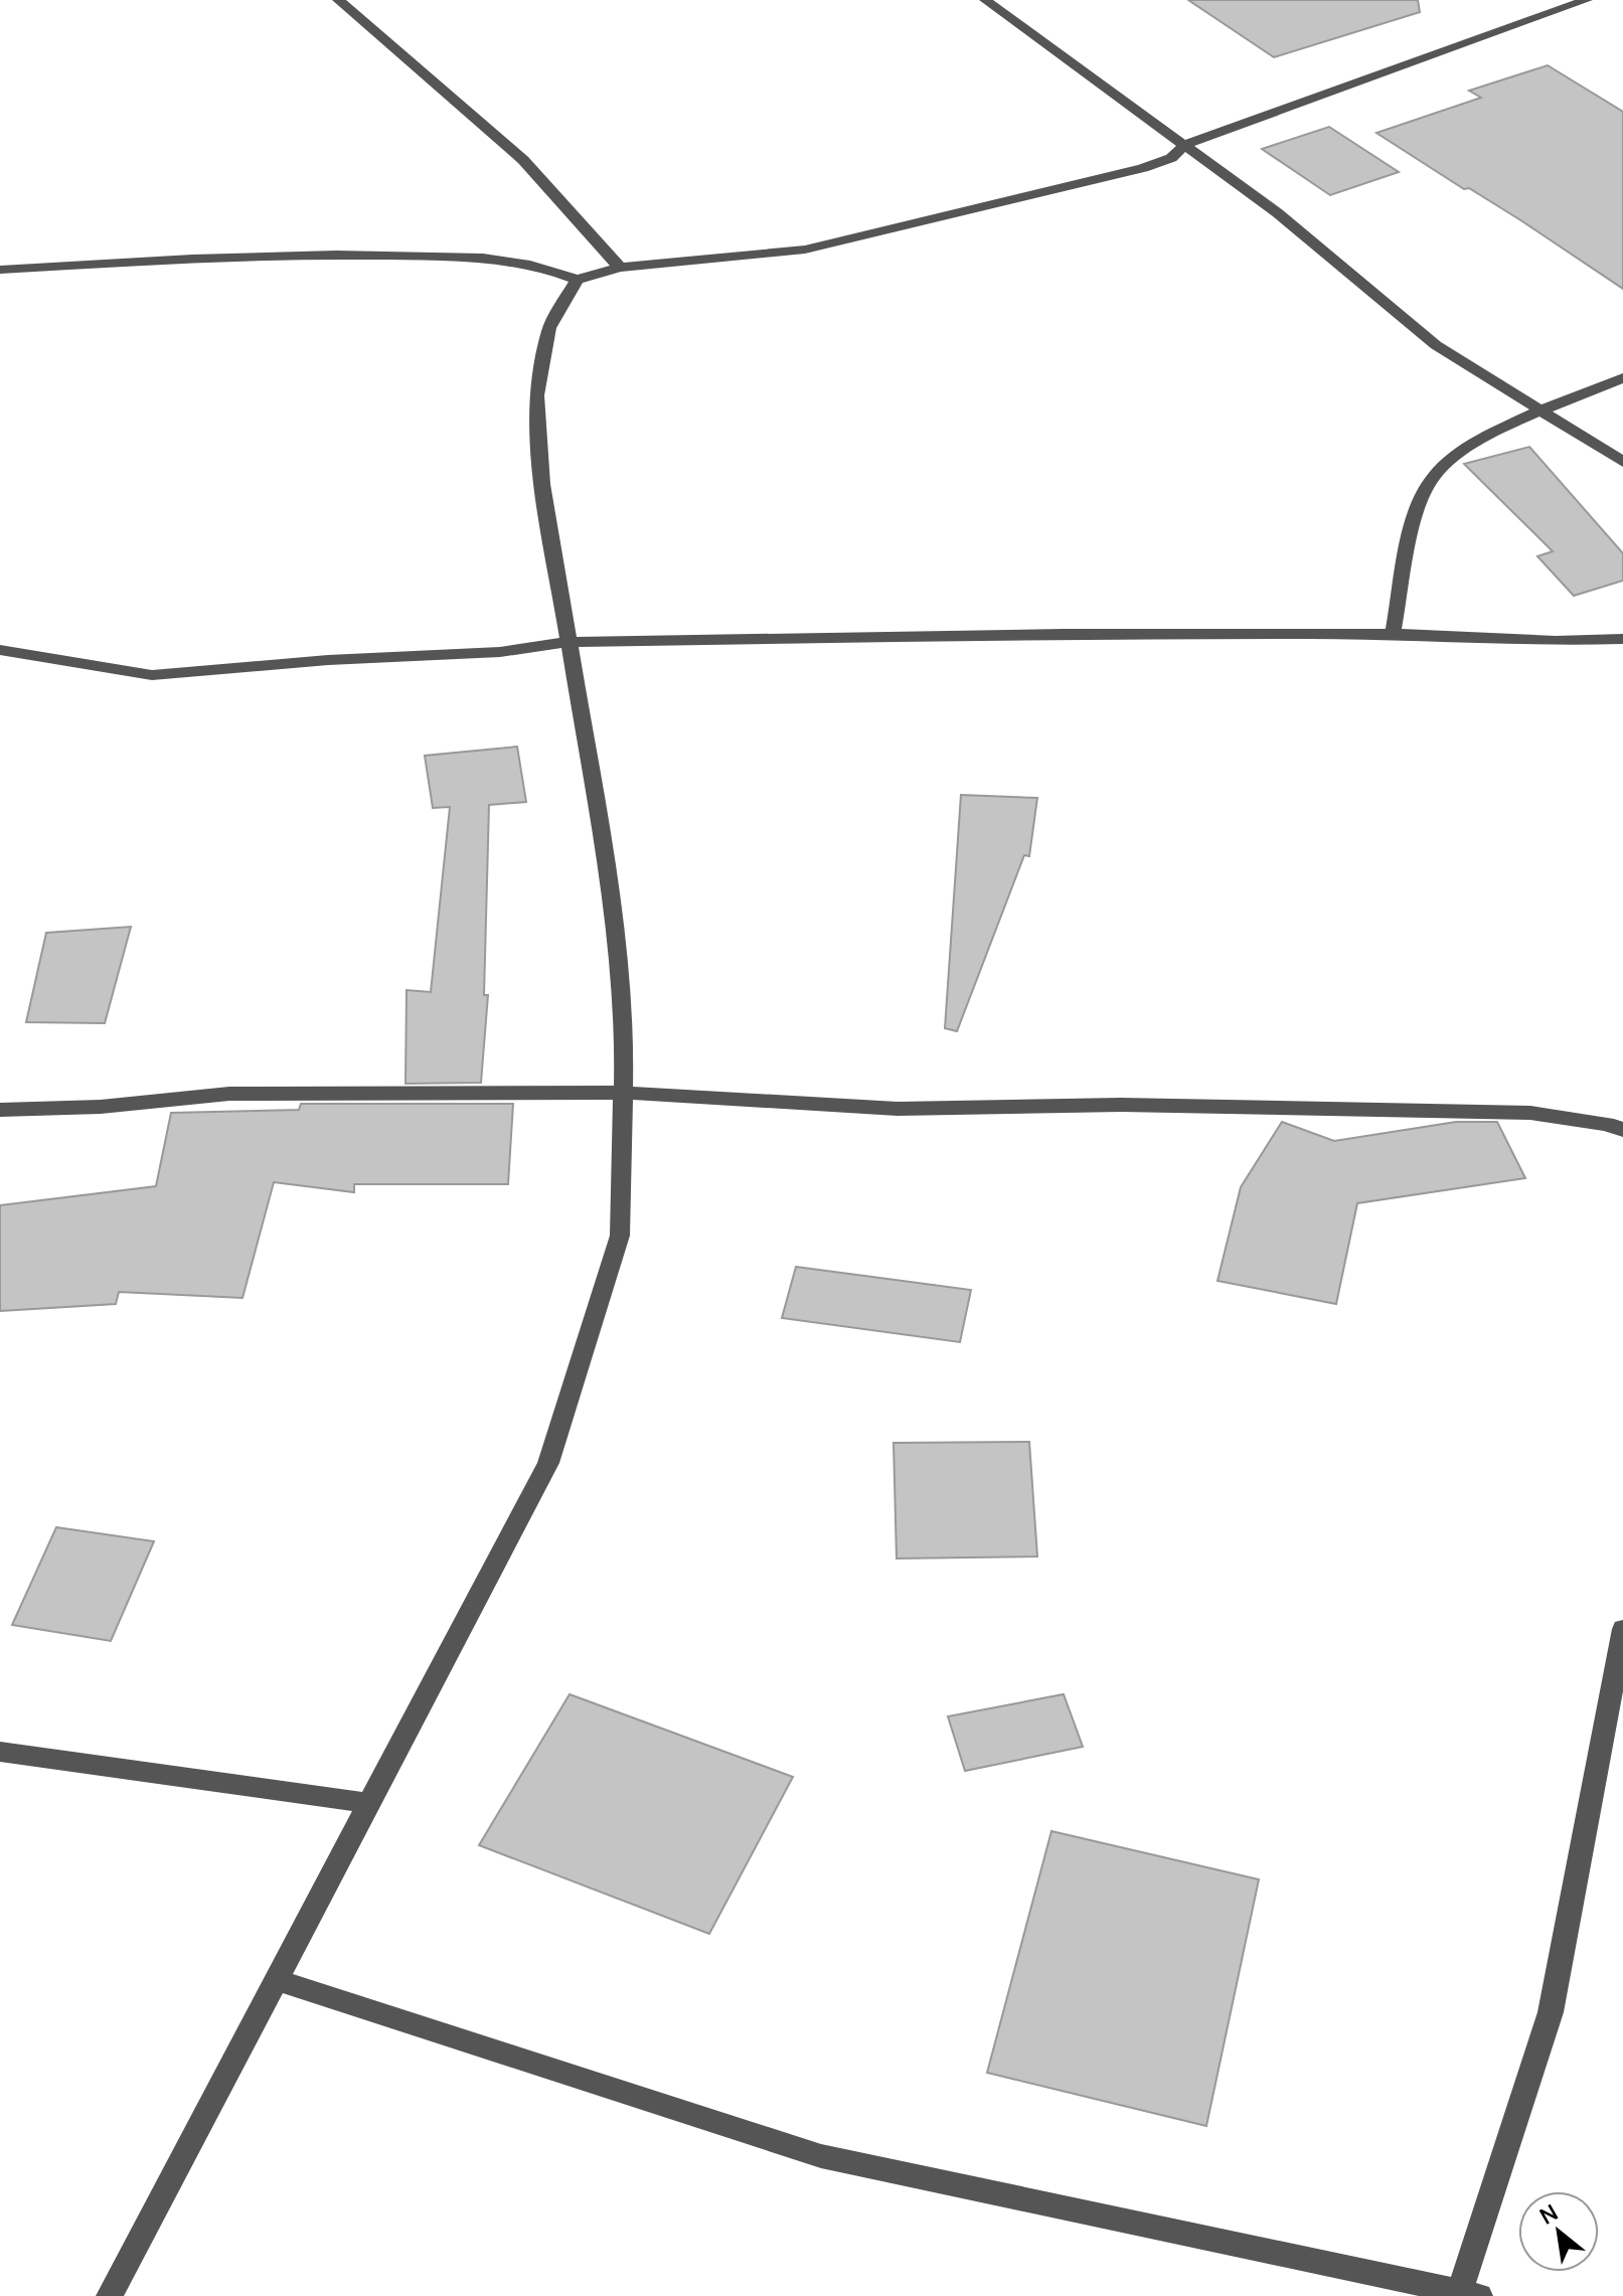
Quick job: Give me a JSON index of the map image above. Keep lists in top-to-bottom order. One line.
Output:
{"north":"top left"}
